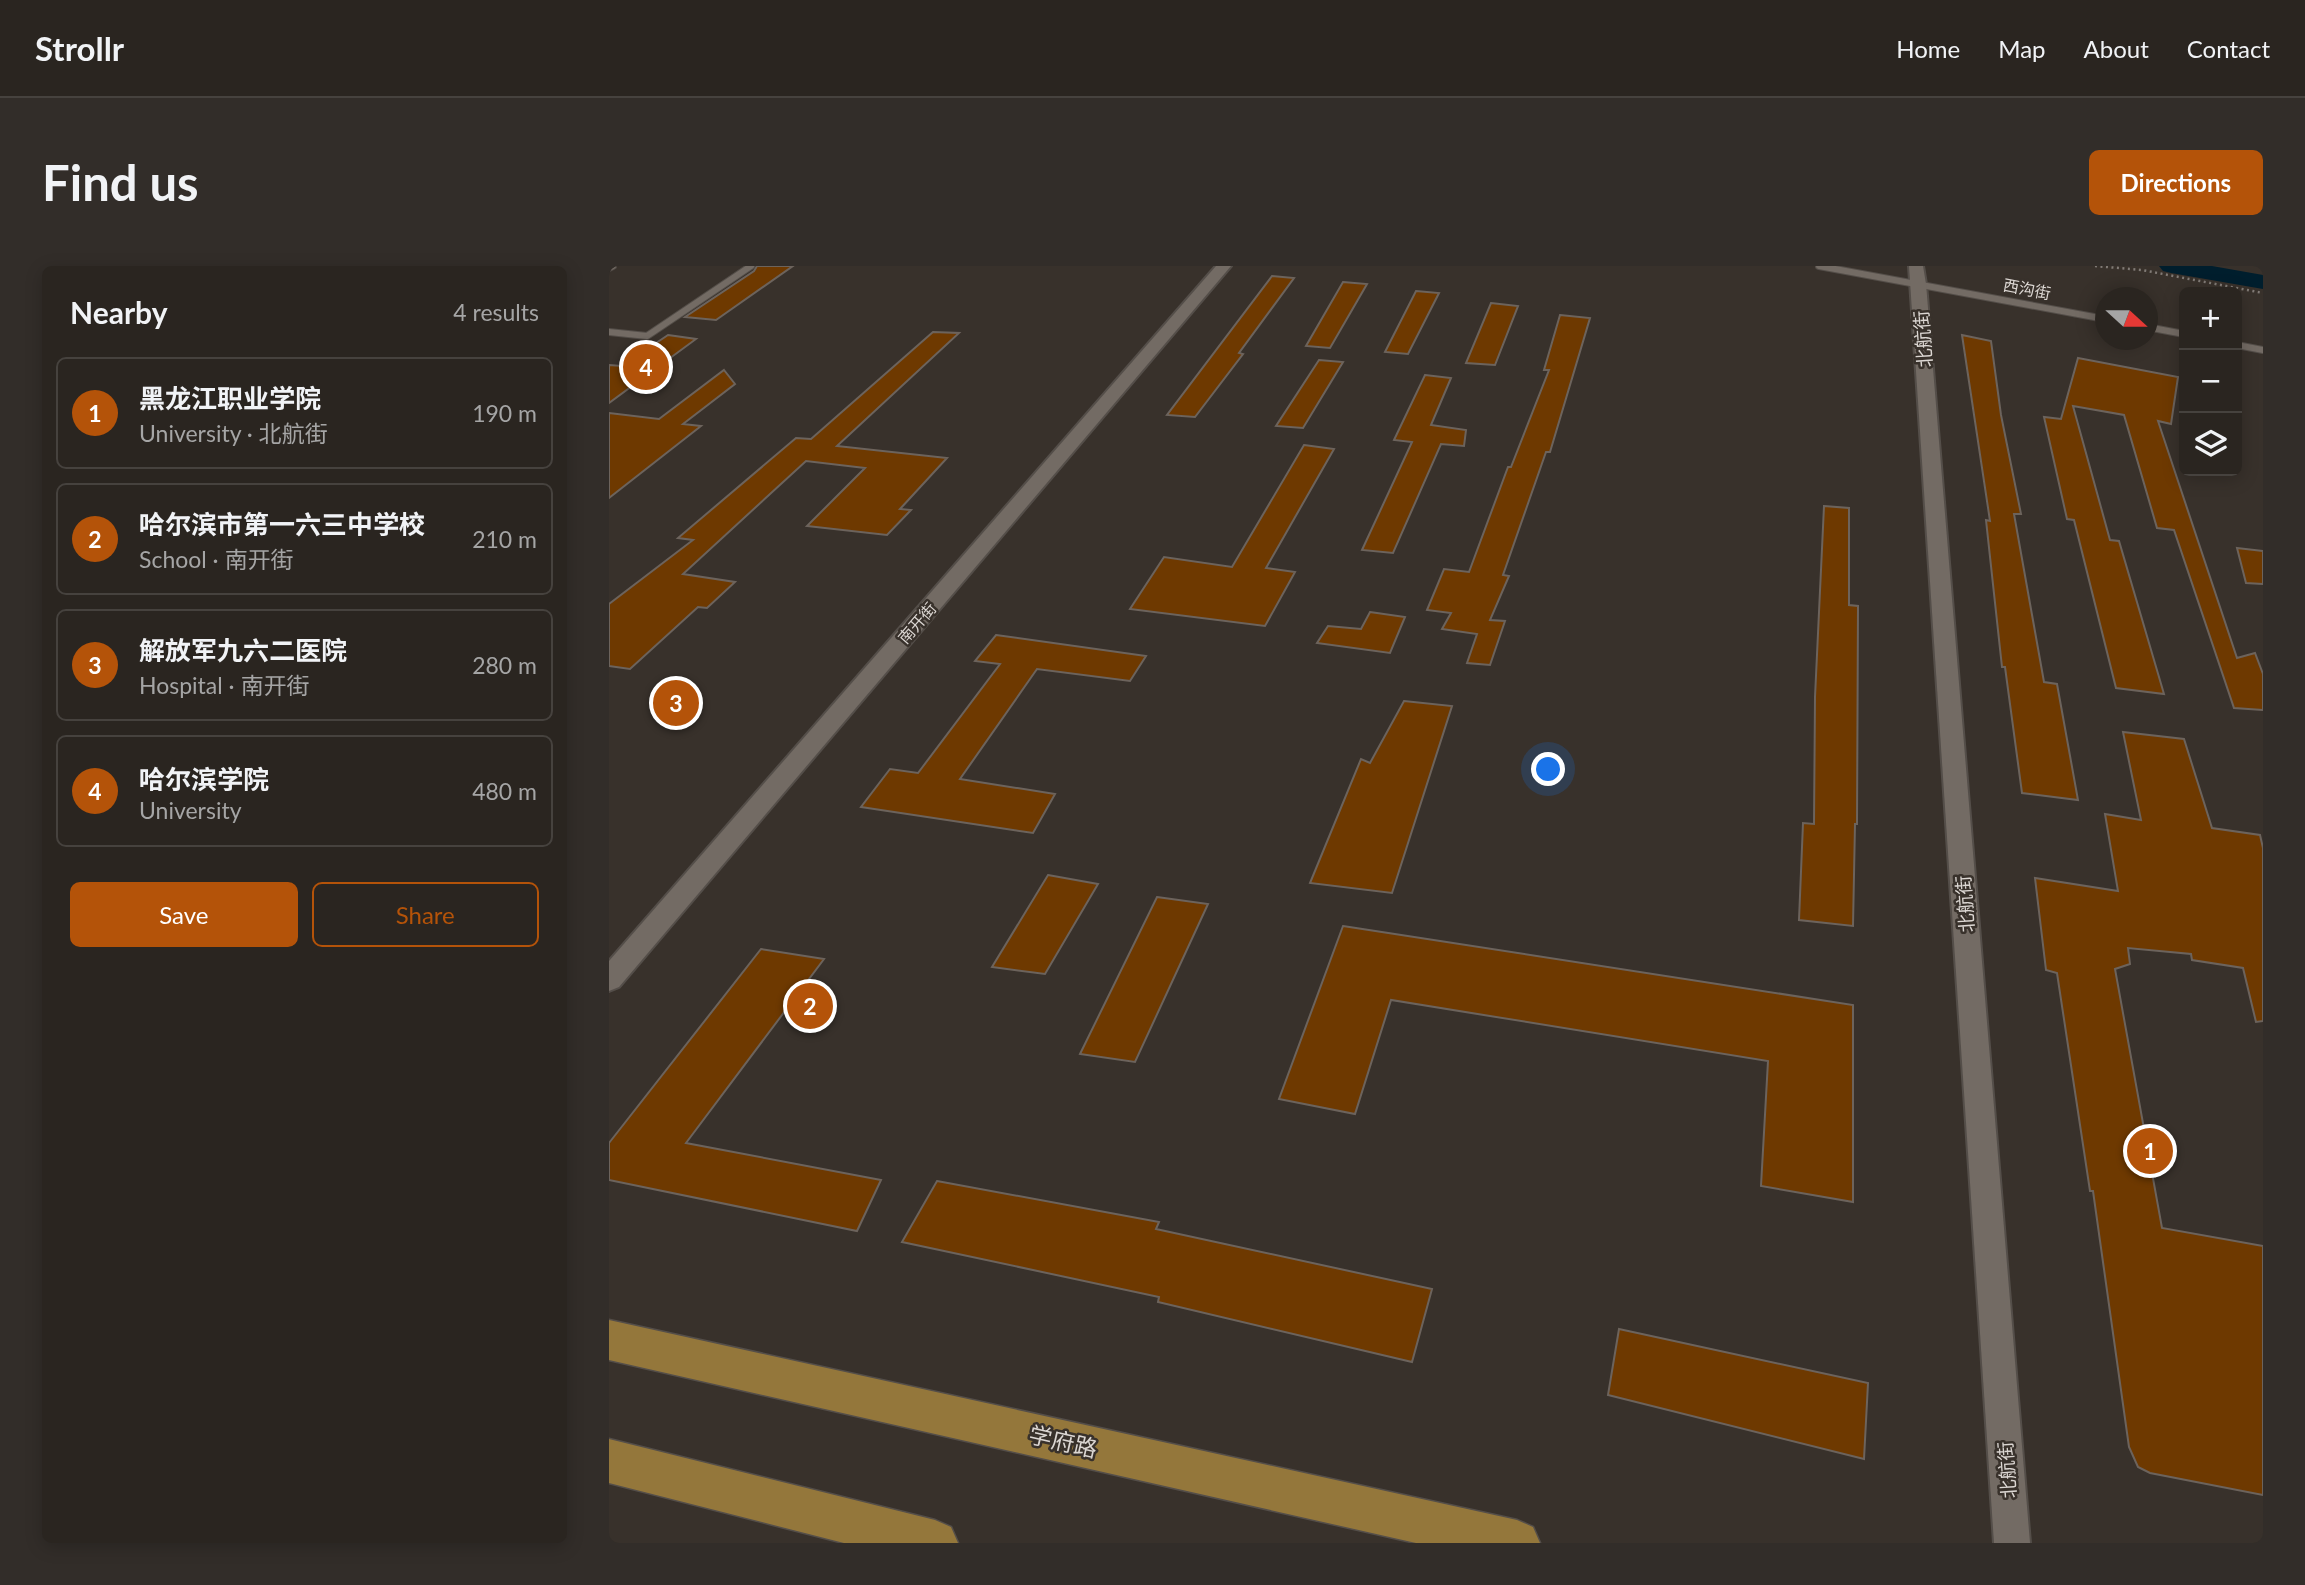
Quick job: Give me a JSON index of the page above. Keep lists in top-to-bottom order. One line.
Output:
{"streets":{"highway":["学府路"],"main road":["南开街"],"street":["北航街"],"lane":["西沟街"]},"crossings":[["西沟街","北航街"]],"north":"right","page":{"header":"Strollr","nav":["Home","Map","About","Contact"],"buttons":["Directions",["Save","Share"]],"title":"Find us","heading":["Nearby","4 results"],"map_buttons":["+","−"],"pins":["4","3","2","1"],"list":[{"mark":"1","name":"黑龙江职业学院","note":"University · 北航街","value":"190 m"},{"mark":"2","name":"哈尔滨市第一六三中学校","note":"School · 南开街","value":"210 m"},{"mark":"3","name":"解放军九六二医院","note":"Hospital · 南开街","value":"280 m"},{"mark":"4","name":"哈尔滨学院","note":"University","value":"480 m"}]}}
